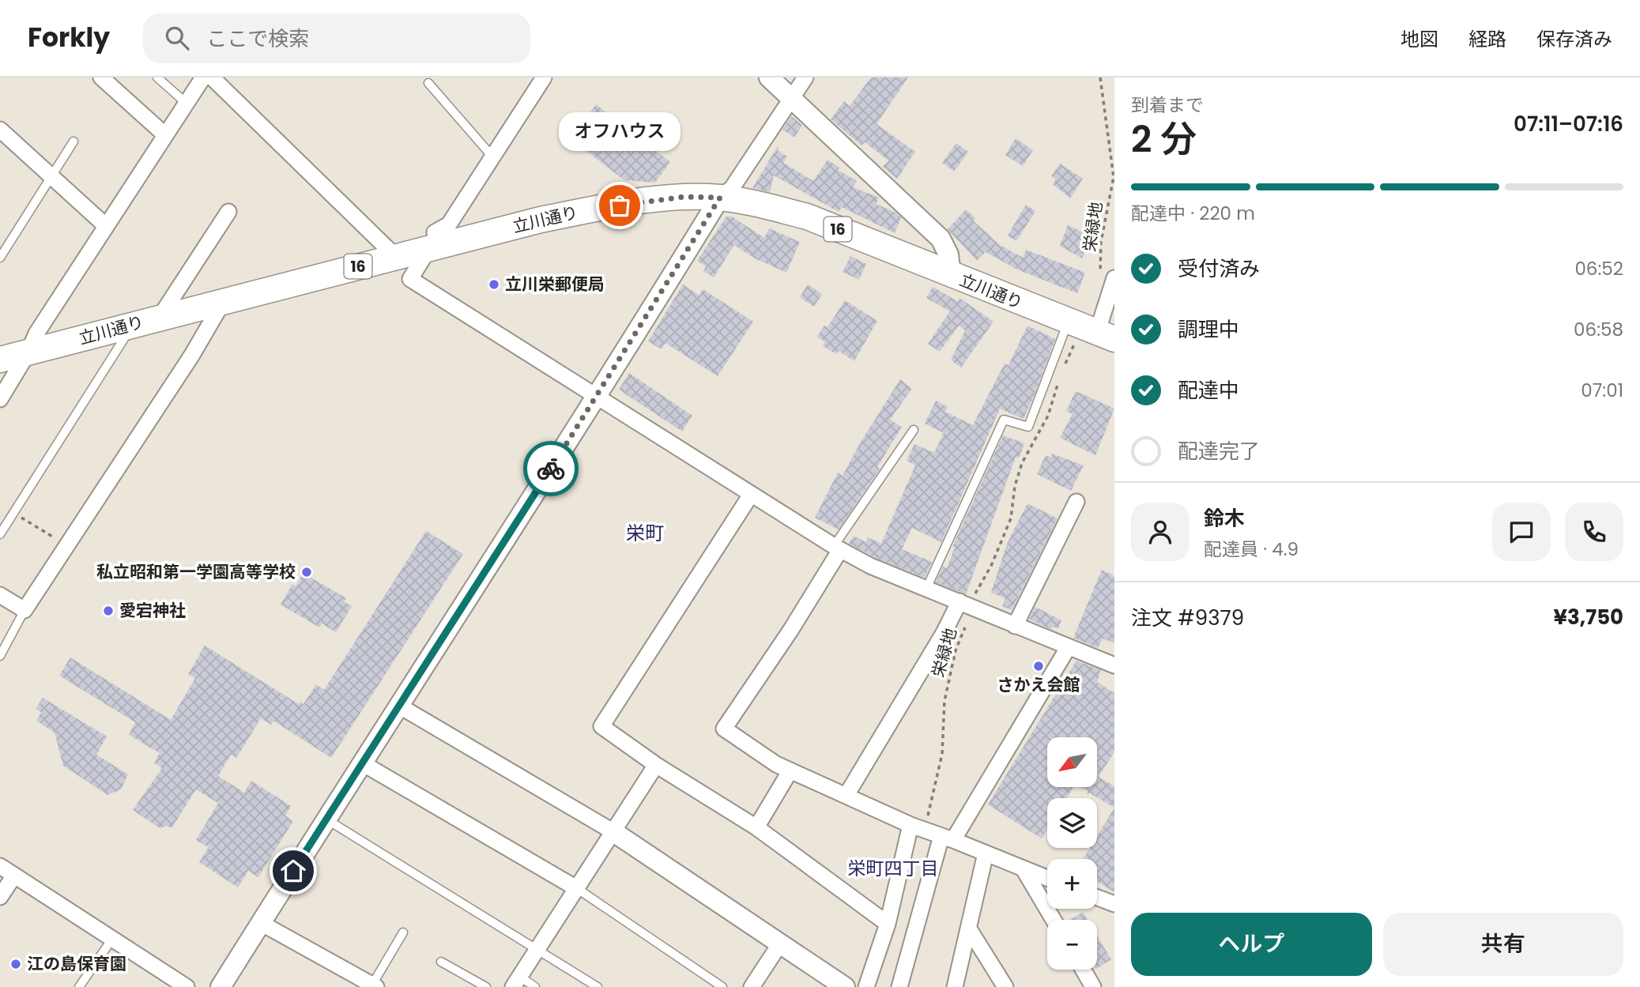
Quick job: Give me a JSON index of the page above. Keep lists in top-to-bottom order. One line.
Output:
{"streets":{"main road":["立川通り","16"],"path":["栄緑地"]},"districts":["栄町","栄町四丁目"],"places":["オフハウス","立川栄郵便局","私立昭和第一学園高等学校","愛宕神社","さかえ会館","江の島保育園"],"north":"bottom left","page":{"header":"Forkly","search":"ここで検索","nav":["地図","経路","保存済み"],"heading":["2 分","到着まで","07:11–07:16"],"panel":["鈴木","配達員 · 4.9","注文 #9379","¥3,750"],"bubble":"オフハウス","bar":"配達中 · 220 m","list":[["受付済み","06:52"],["調理中","06:58"],["配達中","07:01"],"配達完了"],"map_buttons":["+","−"],"buttons":["ヘルプ","共有"]}}
